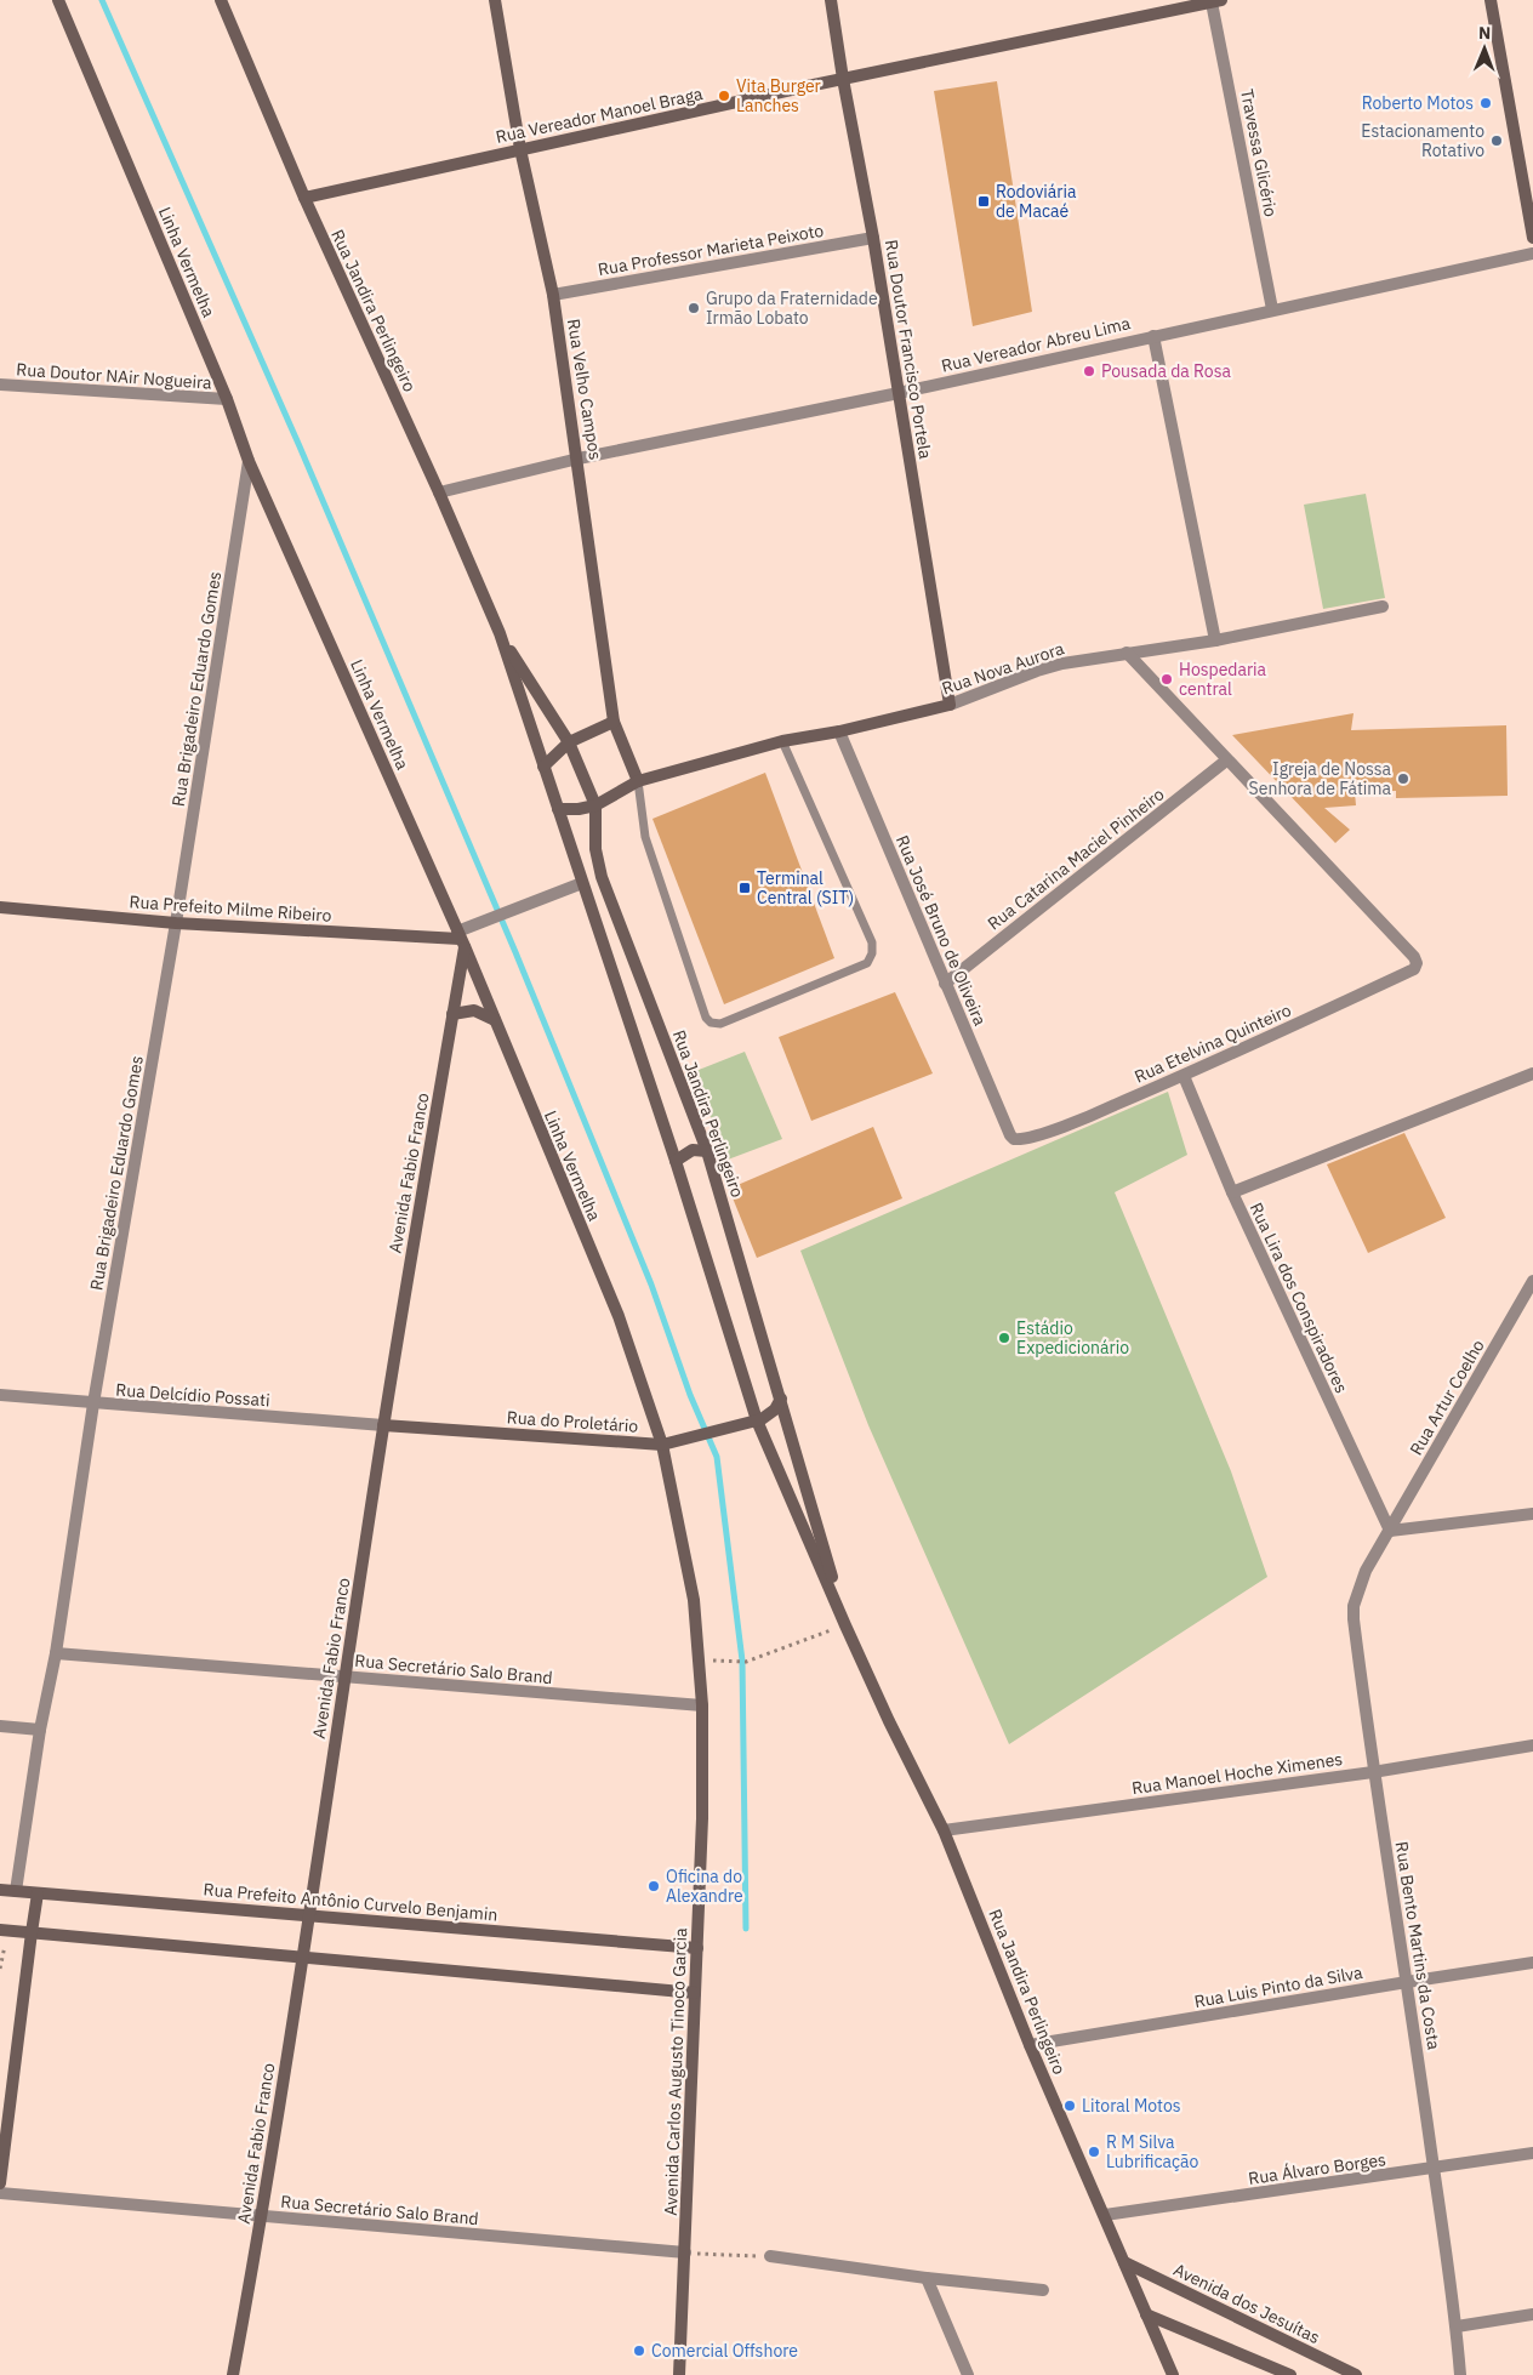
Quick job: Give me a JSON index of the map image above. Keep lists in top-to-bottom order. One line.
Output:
{"streets":{"main road":["Rua Vereador Manoel Braga","Linha Vermelha","Rua Jandira Perlingeiro","Rua Doutor Francisco Portela","Rua Velho Campos","Rua Nova Aurora","Rua Prefeito Milme Ribeiro","Avenida Fabio Franco","Rua do Proletário","Rua Prefeito Antônio Curvelo Benjamin","Avenida Carlos Augusto Tinoco Garcia","Avenida dos Jesuítas"],"street":["Travessa Glicério","Rua Professor Marieta Peixoto","Rua Vereador Abreu Lima","Rua Doutor NAir Nogueira","Rua Brigadeiro Eduardo Gomes","Rua Catarina Maciel Pinheiro","Rua José Bruno de Oliveira","Rua Etelvina Quinteiro","Rua Lira dos Conspiradores","Rua Delcídio Possati","Rua Artur Coelho","Rua Secretário Salo Brand","Rua Manoel Hoche Ximenes","Rua Bento Martins da Costa","Rua Luis Pinto da Silva","Rua Álvaro Borges"]},"crossings":[["Rua Vereador Manoel Braga","Travessa Glicério"],["Rua Vereador Manoel Braga","Rua Jandira Perlingeiro"],["Rua Vereador Manoel Braga","Rua Doutor Francisco Portela"],["Rua Vereador Manoel Braga","Rua Velho Campos"],["Travessa Glicério","Rua Vereador Abreu Lima"],["Rua Professor Marieta Peixoto","Rua Doutor Francisco Portela"],["Rua Professor Marieta Peixoto","Rua Velho Campos"],["Linha Vermelha","Rua Doutor NAir Nogueira"],["Linha Vermelha","Rua Brigadeiro Eduardo Gomes"],["Linha Vermelha","Rua Prefeito Milme Ribeiro"],["Linha Vermelha","Avenida Fabio Franco"],["Linha Vermelha","Rua do Proletário"],["Linha Vermelha","Avenida Carlos Augusto Tinoco Garcia"],["Rua Jandira Perlingeiro","Rua Vereador Abreu Lima"],["Rua Jandira Perlingeiro","Rua Nova Aurora"],["Rua Jandira Perlingeiro","Rua do Proletário"],["Rua Jandira Perlingeiro","Rua Manoel Hoche Ximenes"],["Rua Jandira Perlingeiro","Rua Luis Pinto da Silva"],["Rua Jandira Perlingeiro","Rua Álvaro Borges"],["Rua Jandira Perlingeiro","Avenida dos Jesuítas"],["Rua Vereador Abreu Lima","Rua Doutor Francisco Portela"],["Rua Vereador Abreu Lima","Rua Velho Campos"],["Rua Doutor Francisco Portela","Rua Nova Aurora"],["Rua Velho Campos","Rua Nova Aurora"],["Rua Nova Aurora","Rua José Bruno de Oliveira"],["Rua Brigadeiro Eduardo Gomes","Rua Prefeito Milme Ribeiro"],["Rua Brigadeiro Eduardo Gomes","Rua Delcídio Possati"],["Rua Brigadeiro Eduardo Gomes","Rua Secretário Salo Brand"],["Rua Brigadeiro Eduardo Gomes","Rua Prefeito Antônio Curvelo Benjamin"],["Rua Catarina Maciel Pinheiro","Rua José Bruno de Oliveira"],["Rua Catarina Maciel Pinheiro","Rua Etelvina Quinteiro"],["Rua Prefeito Milme Ribeiro","Avenida Fabio Franco"],["Rua José Bruno de Oliveira","Rua Etelvina Quinteiro"],["Rua Etelvina Quinteiro","Rua Lira dos Conspiradores"],["Avenida Fabio Franco","Rua Delcídio Possati"],["Avenida Fabio Franco","Rua do Proletário"],["Avenida Fabio Franco","Rua Secretário Salo Brand"],["Avenida Fabio Franco","Rua Prefeito Antônio Curvelo Benjamin"],["Rua Lira dos Conspiradores","Rua Artur Coelho"],["Rua Lira dos Conspiradores","Rua Bento Martins da Costa"],["Rua Delcídio Possati","Rua do Proletário"],["Rua Artur Coelho","Rua Bento Martins da Costa"],["Rua do Proletário","Avenida Carlos Augusto Tinoco Garcia"],["Rua Secretário Salo Brand","Avenida Carlos Augusto Tinoco Garcia"],["Rua Manoel Hoche Ximenes","Rua Bento Martins da Costa"],["Rua Prefeito Antônio Curvelo Benjamin","Avenida Carlos Augusto Tinoco Garcia"],["Rua Bento Martins da Costa","Rua Luis Pinto da Silva"],["Rua Bento Martins da Costa","Rua Álvaro Borges"]],"places":{"other":["Vita Burger Lanches","Roberto Motos","Estacionamento Rotativo","Grupo da Fraternidade Irmão Lobato","Pousada da Rosa","Hospedaria central","Igreja de Nossa Senhora de Fátima","Estádio Expedicionário","Oficina do Alexandre","Litoral Motos","R M Silva Lubrificação","Comercial Offshore"],"transit":["Rodoviária de Macaé","Terminal Central (SIT)"]},"north":"top"}
